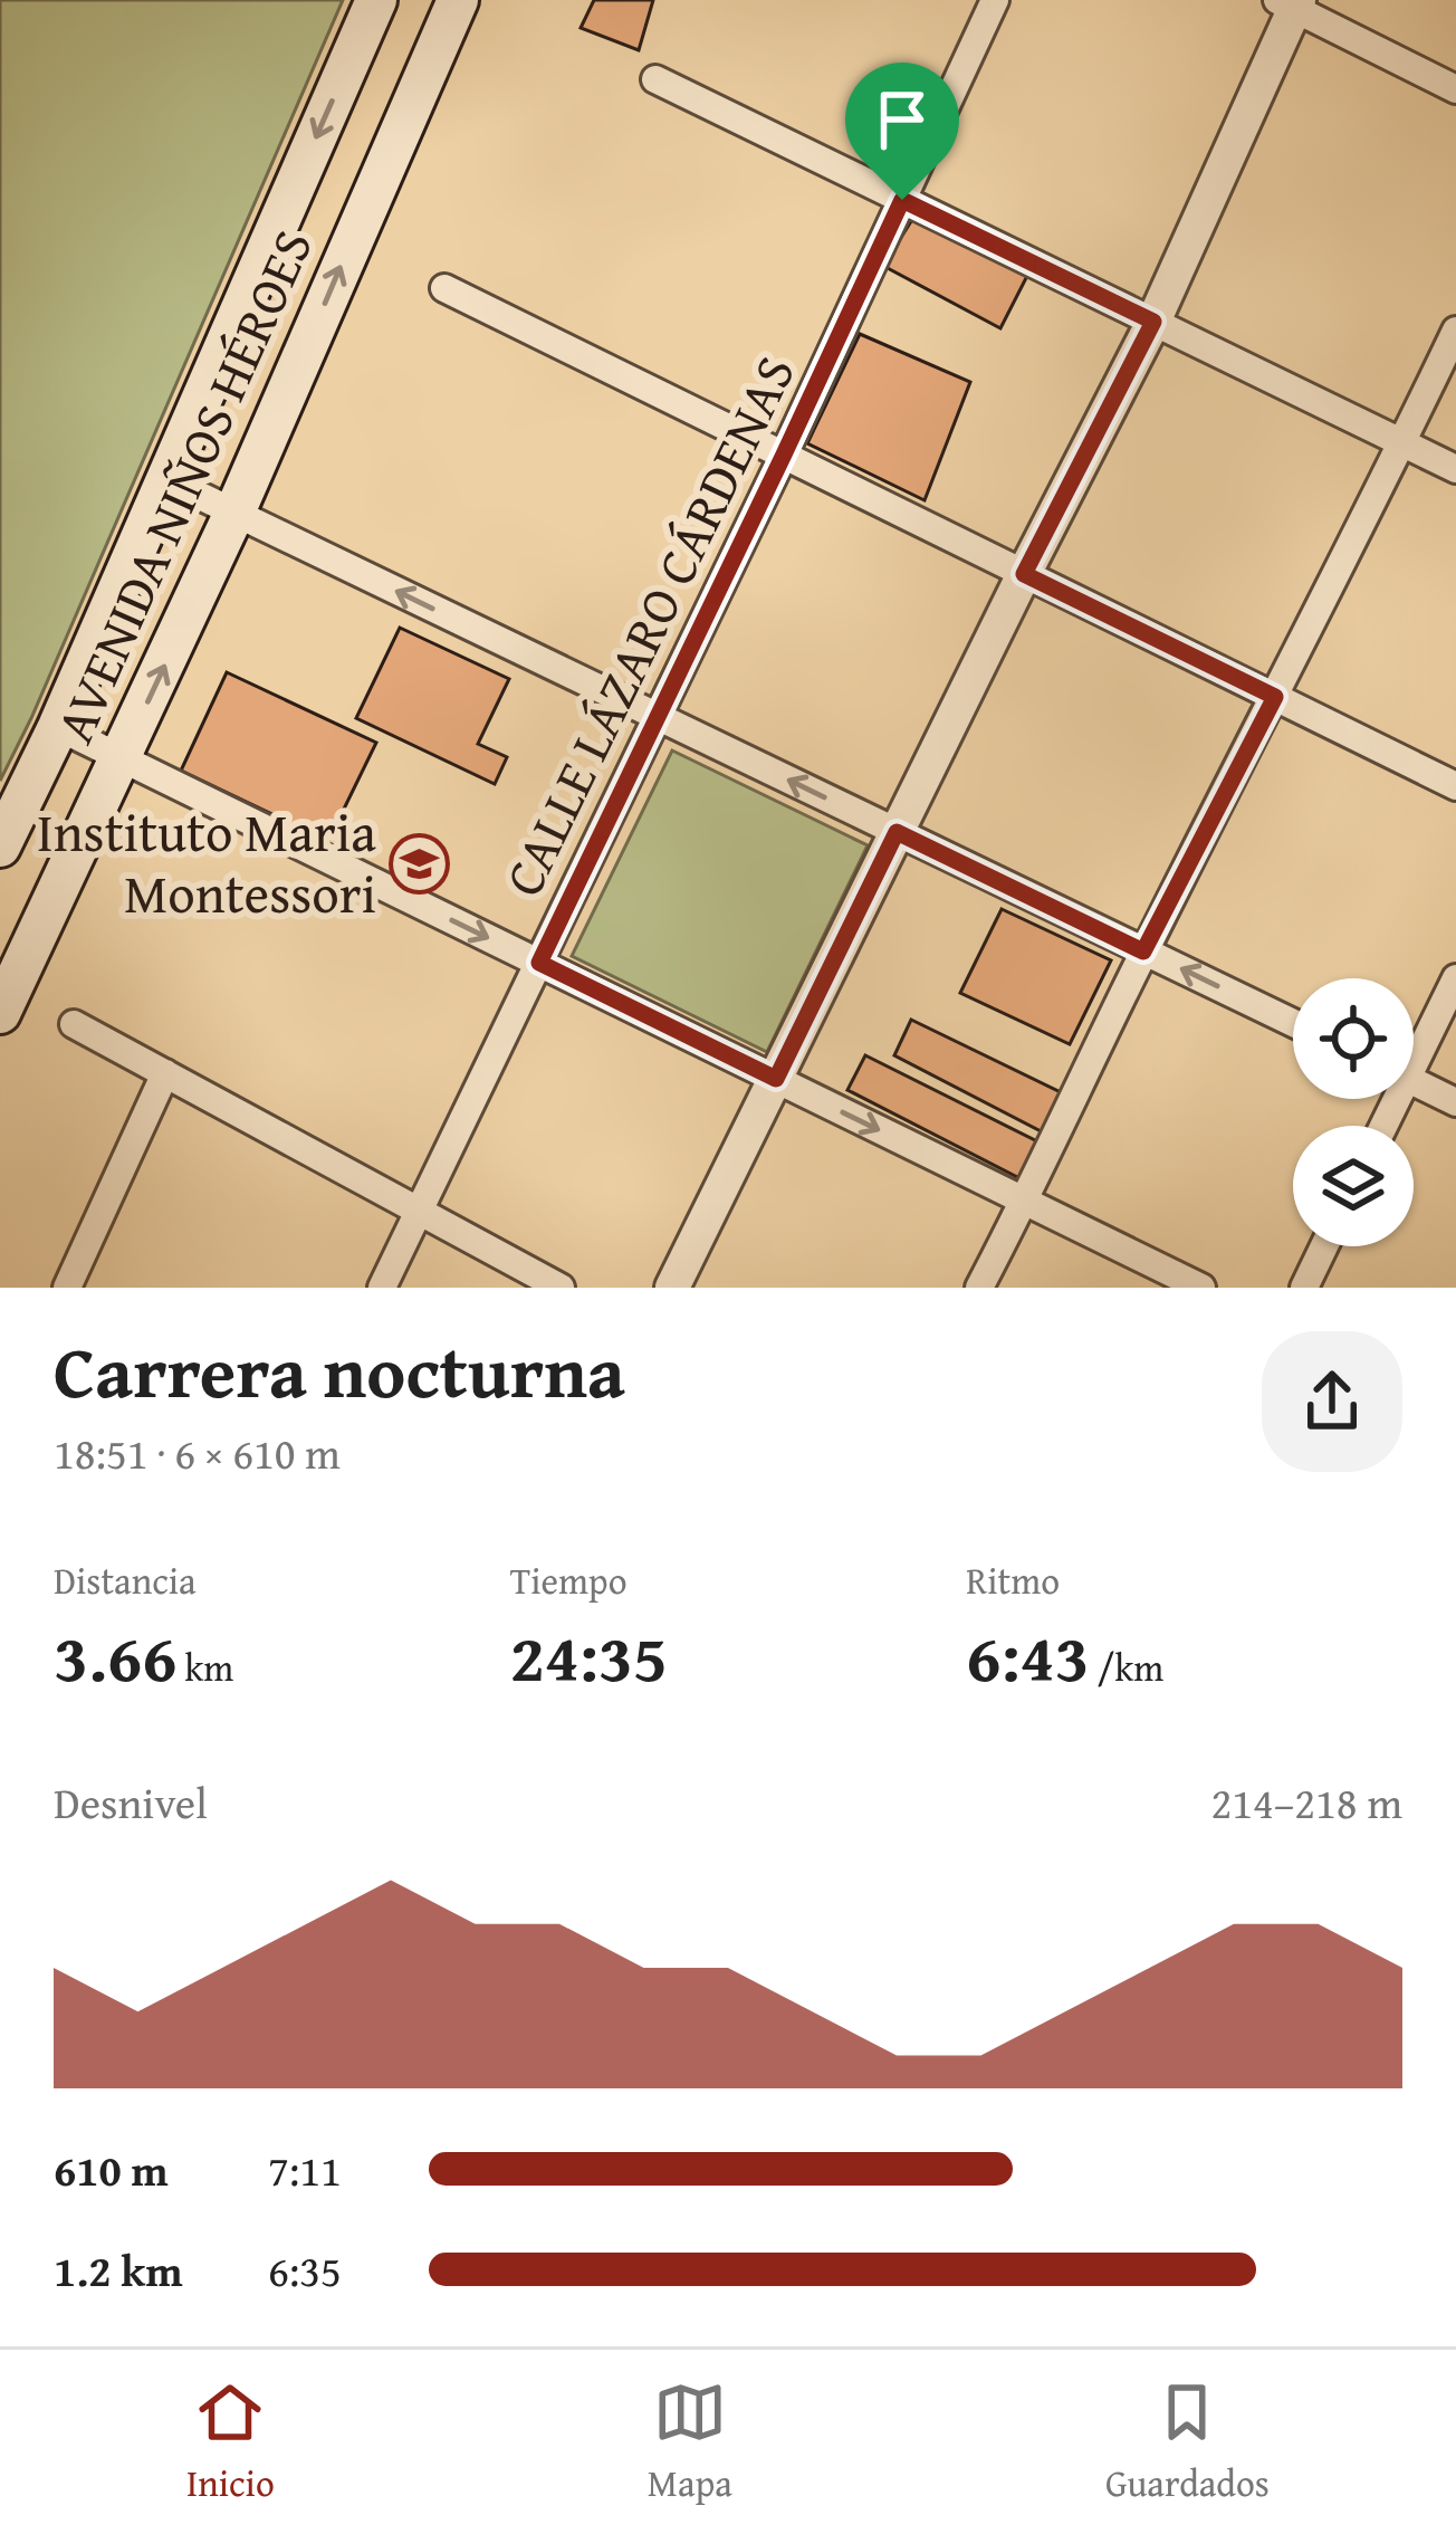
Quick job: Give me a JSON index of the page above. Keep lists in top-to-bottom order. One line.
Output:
{"streets":{"main road":["AVENIDA NIÑOS HÉROES"],"street":["CALLE LÁZARO CÁRDENAS"]},"places":{"school or university":["Instituto Maria Montessori"]},"page":{"heading":["Carrera nocturna","18:51 · 6 × 610 m"],"stats":[["Distancia","3.66 km"],["Tiempo","24:35"],["Ritmo","6:43 /km"]],"chart":["Desnivel","214–218 m"],"list":[{"name":"610 m","note":"7:11"},{"name":"1.2 km","note":"6:35"}],"tabs":["Inicio","Mapa","Guardados"]}}
